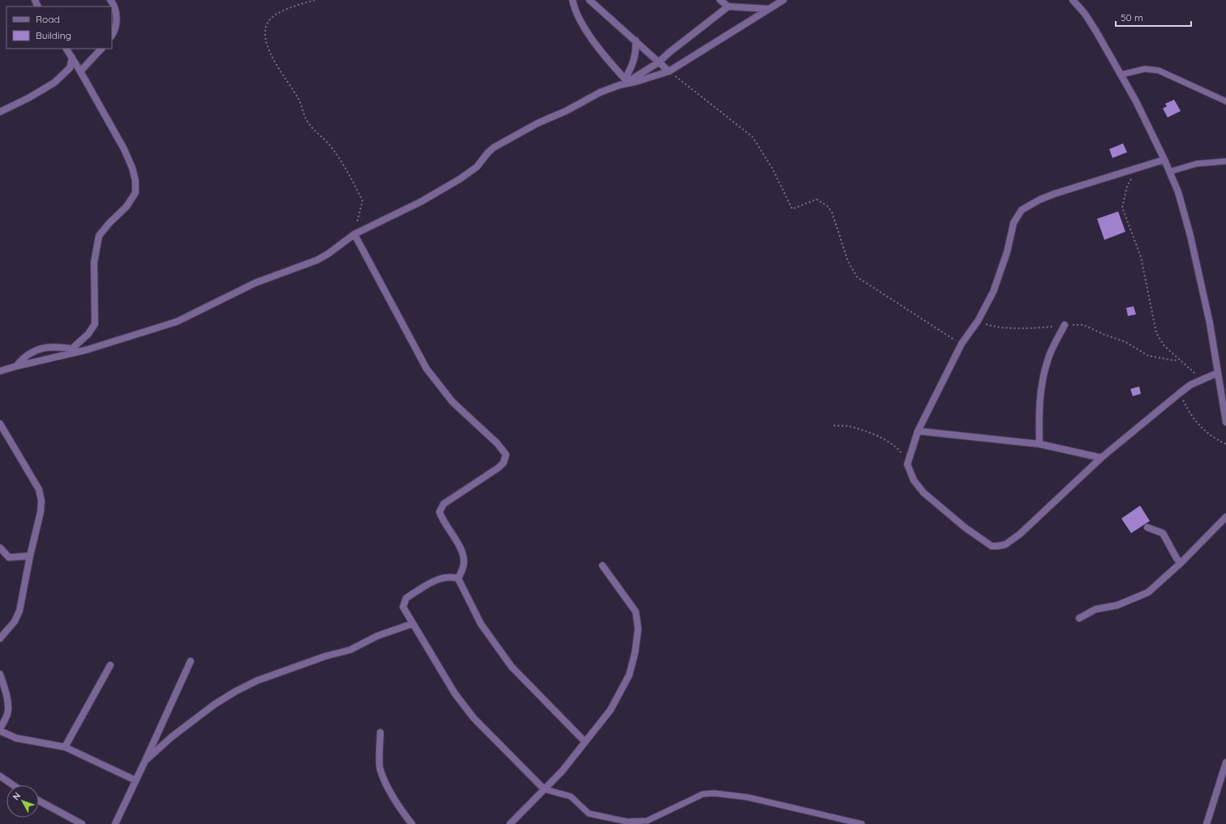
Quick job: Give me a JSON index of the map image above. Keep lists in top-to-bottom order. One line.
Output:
{"legend":["Road","Building"],"scale_bar":"50 m","north":"top left"}
